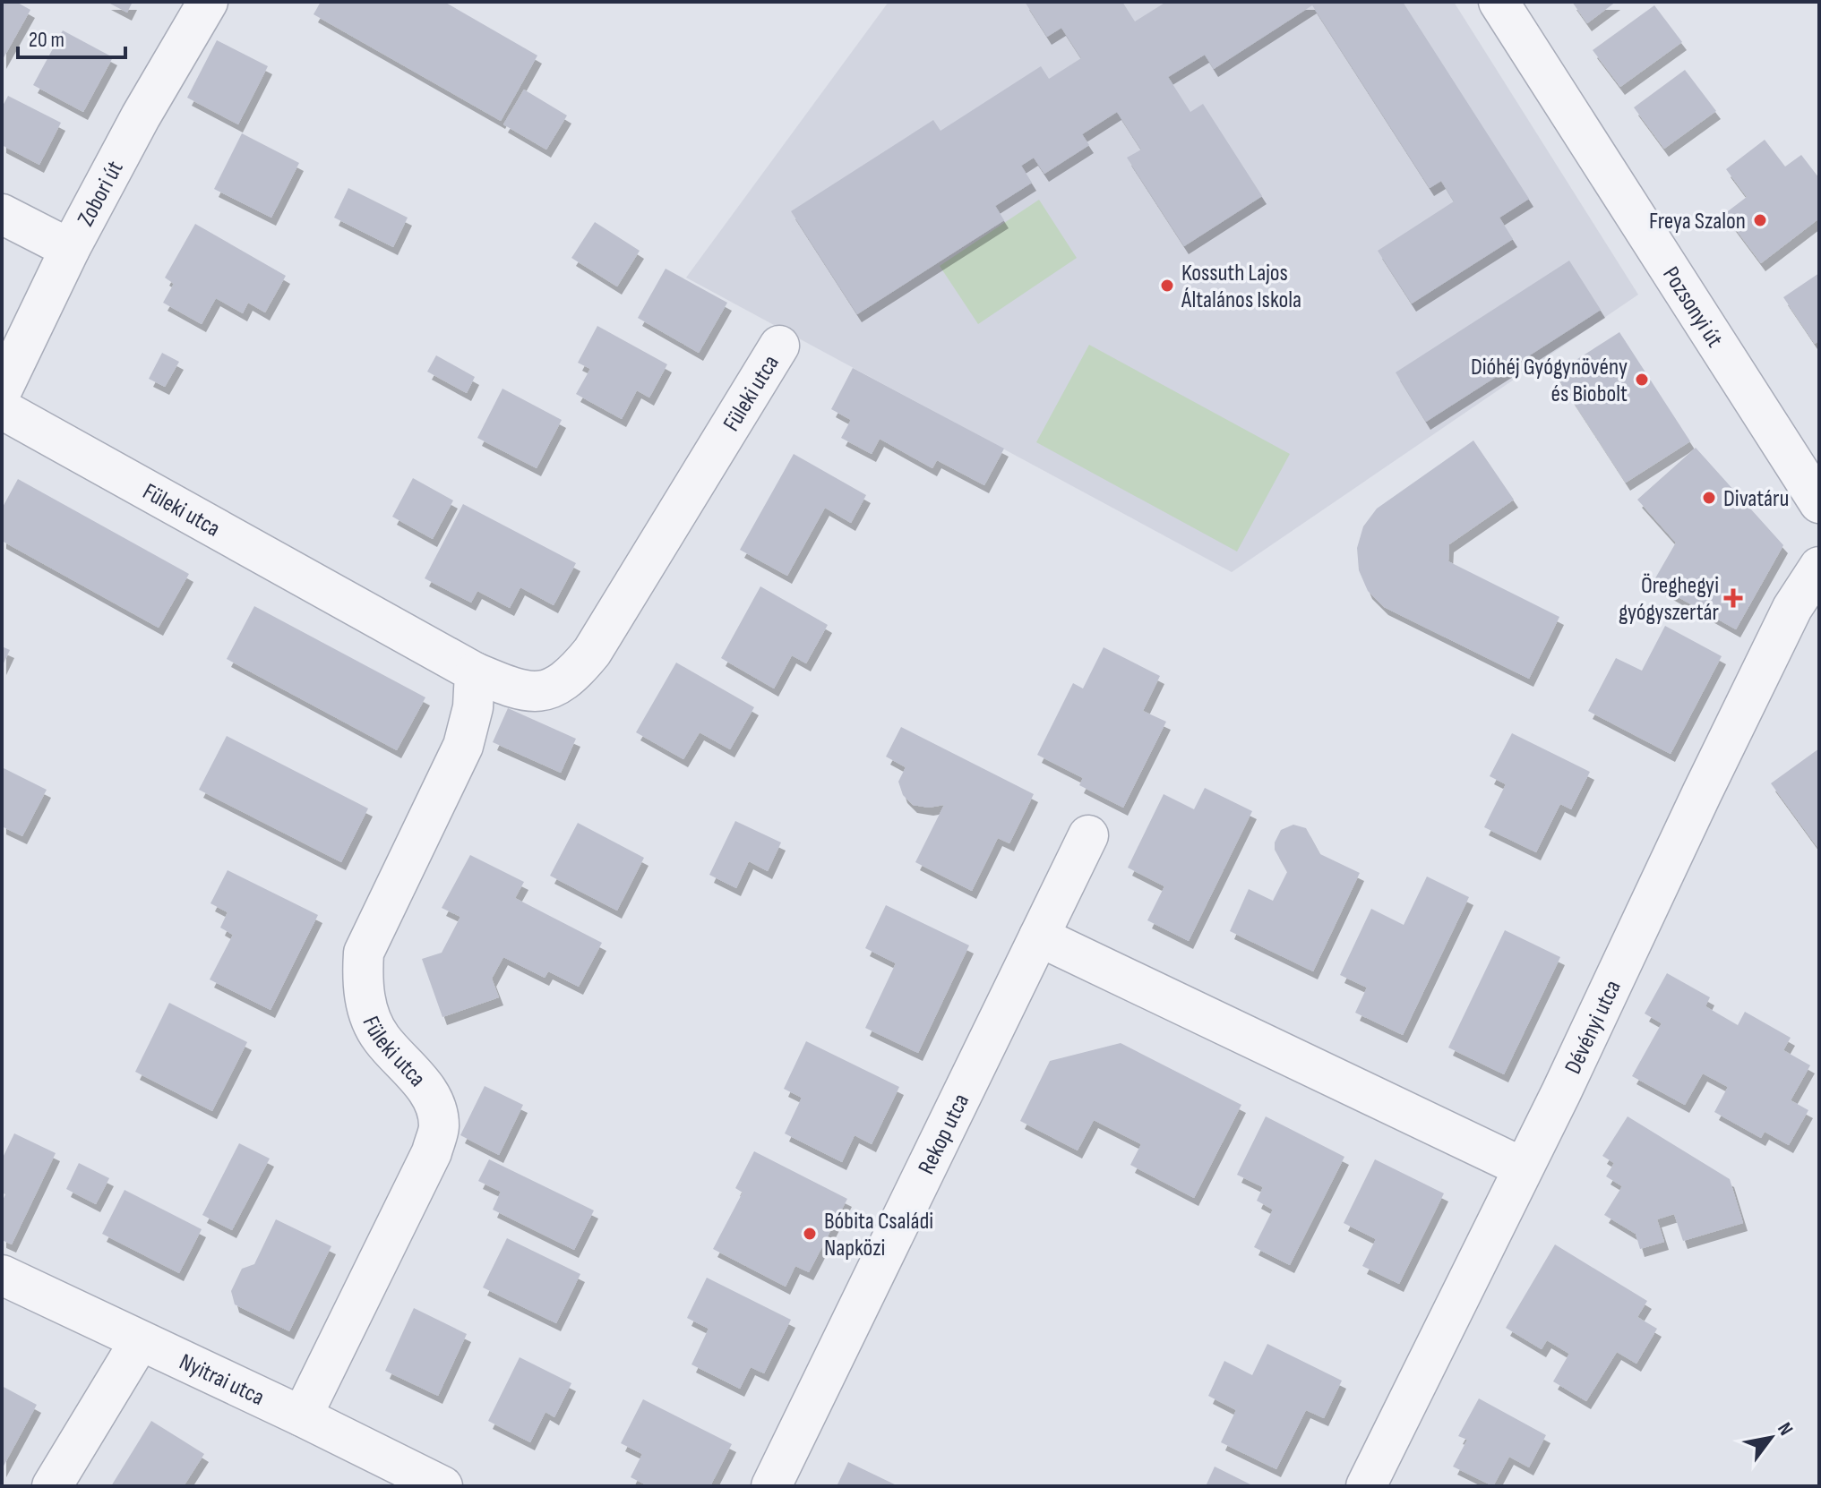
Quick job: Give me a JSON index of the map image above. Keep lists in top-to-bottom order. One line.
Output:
{"streets":{"street":["Zobori út","Pozsonyi út","Füleki utca","Dévényi utca","Rekop utca","Nyitrai utca"]},"crossings":[["Füleki utca","Nyitrai utca"]],"places":{"other":["Freya Szalon","Kossuth Lajos Általános Iskola","Dióhéj Gyógynövény és Biobolt","Divatáru","Bóbita Családi Napközi"],"health":["Öreghegyi gyógyszertár"]},"scale_bar":"20 m","north":"top right"}
